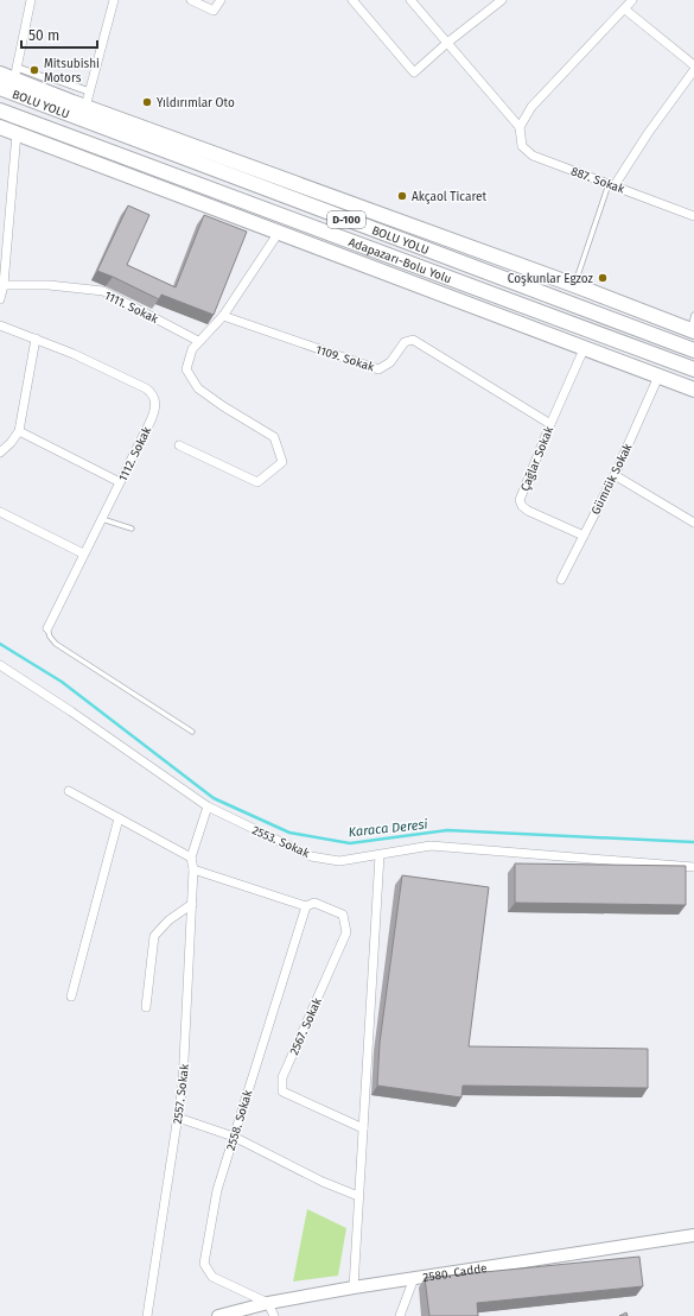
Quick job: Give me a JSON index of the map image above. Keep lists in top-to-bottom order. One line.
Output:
{"streets":{"highway":["BOLU YOLU","D-100","Adapazarı-Bolu Yolu"],"main road":["2580. Cadde"],"street":["887. Sokak","1111. Sokak","1109. Sokak","1112. Sokak","Çağlar Sokak","Gümrük Sokak","2553. Sokak","2567. Sokak","2557. Sokak","2558. Sokak"]},"crossings":[["1109. Sokak","Çağlar Sokak"],["Çağlar Sokak","Gümrük Sokak"],["2567. Sokak","2558. Sokak"],["2558. Sokak","2580. Cadde"]],"water":["Karaca Deresi"],"places":["Mitsubishi Motors","Yıldırımlar Oto","Akçaol Ticaret","Coşkunlar Egzoz"],"scale_bar":"50 m"}
